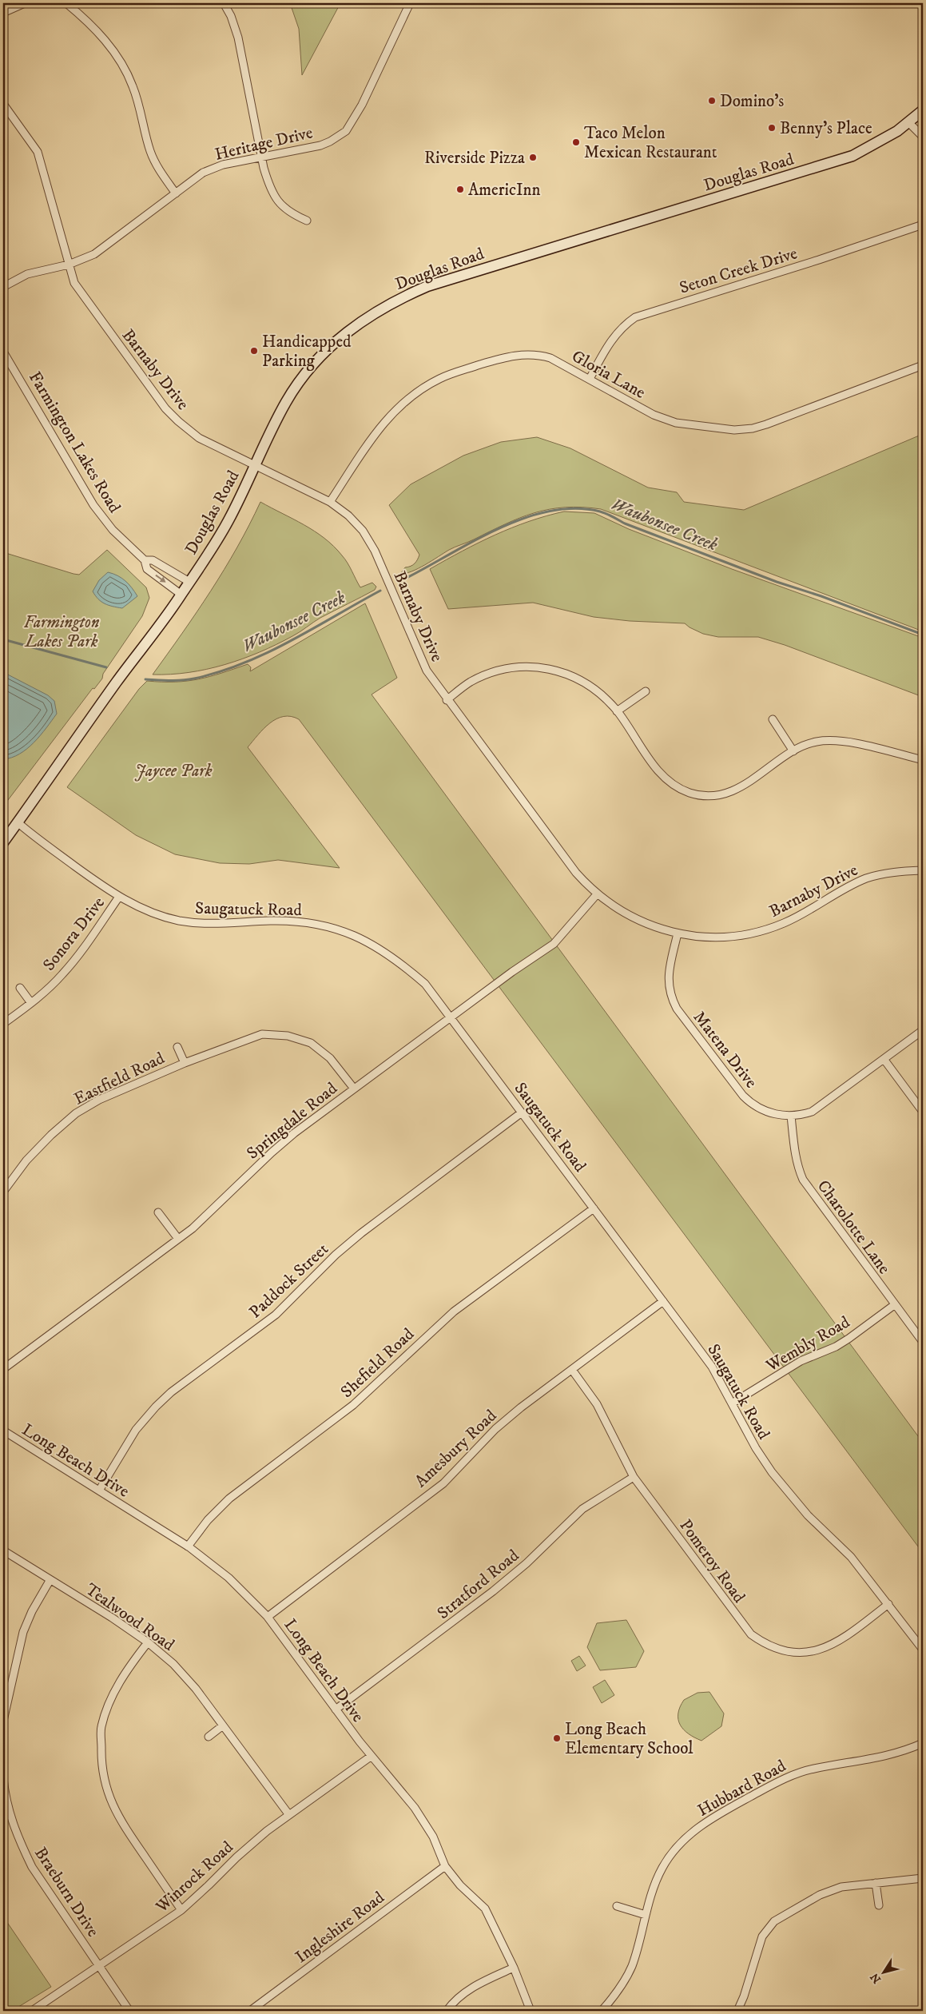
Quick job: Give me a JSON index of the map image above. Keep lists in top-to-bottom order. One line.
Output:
{"streets":{"street":["Heritage Drive","Douglas Road","Seton Creek Drive","Barnaby Drive","Gloria Lane","Farmington Lakes Road","Saugatuck Road","Sonora Drive","Matena Drive","Eastfield Road","Springdale Road","Charolotte Lane","Paddock Street","Wembly Road","Shefield Road","Amesbury Road","Long Beach Drive","Pomeroy Road","Stratford Road","Tealwood Road","Hubbard Road","Winrock Road","Braeburn Drive","Ingleshire Road"]},"crossings":[["Heritage Drive","Barnaby Drive"],["Douglas Road","Barnaby Drive"],["Douglas Road","Farmington Lakes Road"],["Douglas Road","Saugatuck Road"],["Seton Creek Drive","Gloria Lane"],["Barnaby Drive","Gloria Lane"],["Barnaby Drive","Matena Drive"],["Barnaby Drive","Springdale Road"],["Saugatuck Road","Sonora Drive"],["Saugatuck Road","Springdale Road"],["Saugatuck Road","Paddock Street"],["Saugatuck Road","Wembly Road"],["Saugatuck Road","Shefield Road"],["Saugatuck Road","Amesbury Road"],["Saugatuck Road","Pomeroy Road"],["Matena Drive","Charolotte Lane"],["Eastfield Road","Springdale Road"],["Charolotte Lane","Wembly Road"],["Paddock Street","Long Beach Drive"],["Shefield Road","Long Beach Drive"],["Amesbury Road","Long Beach Drive"],["Amesbury Road","Pomeroy Road"],["Long Beach Drive","Stratford Road"],["Long Beach Drive","Winrock Road"],["Long Beach Drive","Ingleshire Road"],["Pomeroy Road","Stratford Road"],["Tealwood Road","Winrock Road"],["Winrock Road","Braeburn Drive"]],"water":["Waubonsee Creek"],"parks":["Farmington Lakes Park","Jaycee Park"],"places":["Domino's","Benny's Place","Taco Melon Mexican Restaurant","Riverside Pizza","AmericInn","Handicapped Parking","Long Beach Elementary School"],"north":"bottom left"}
